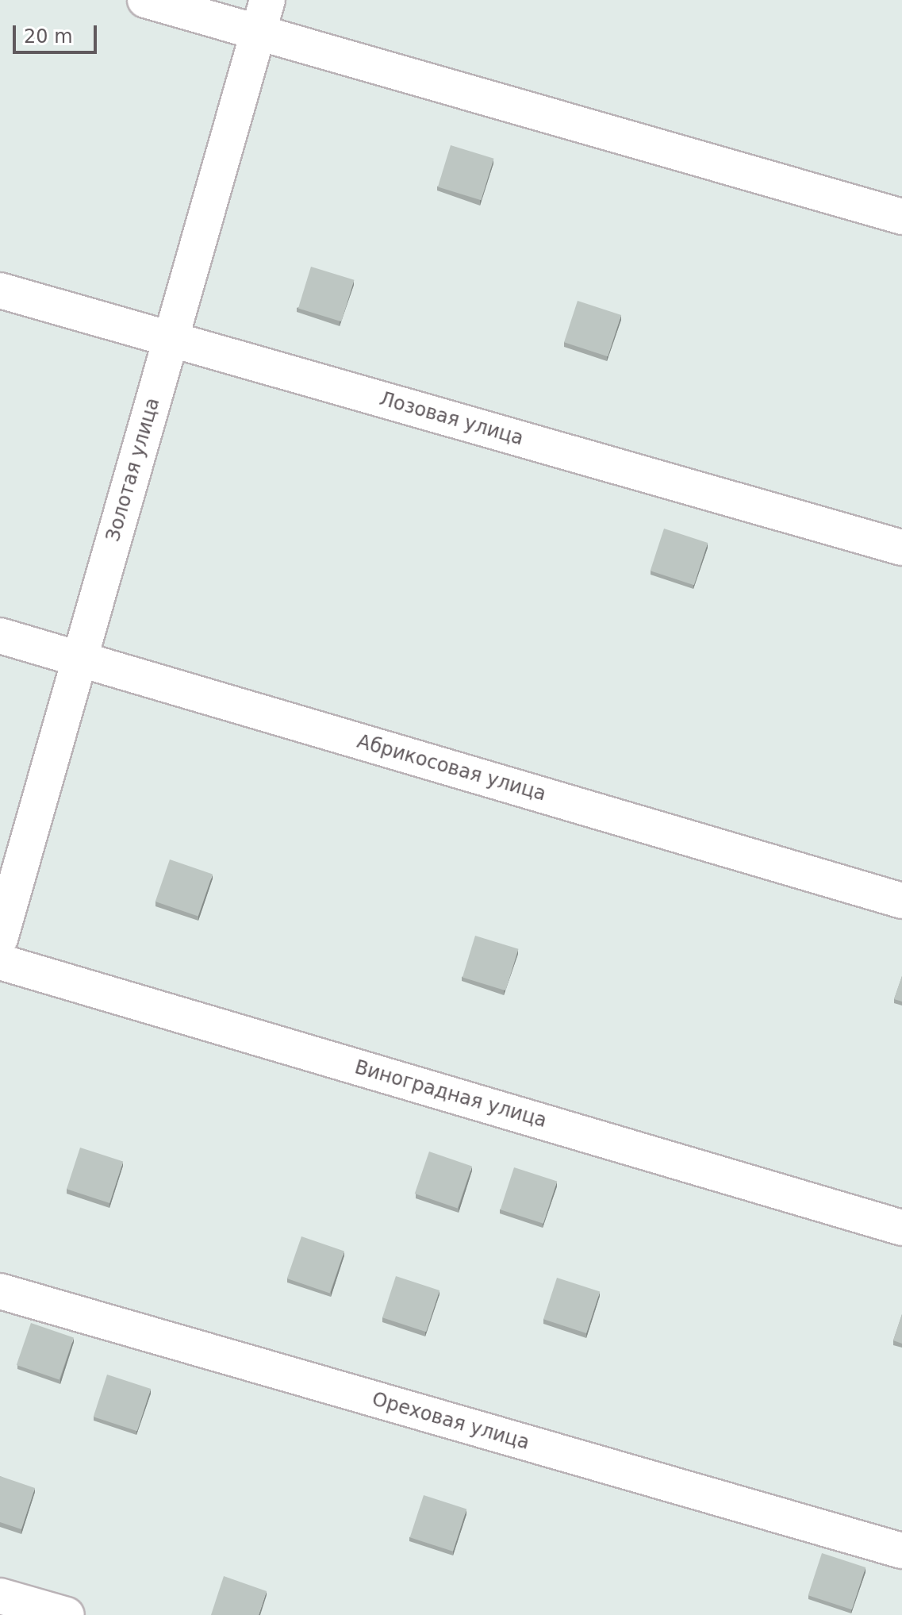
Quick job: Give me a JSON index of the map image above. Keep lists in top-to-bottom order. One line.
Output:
{"streets":{"street":["Лозовая улица","Золотая улица","Абрикосовая улица","Виноградная улица","Ореховая улица"]},"crossings":[["Лозовая улица","Золотая улица"],["Золотая улица","Абрикосовая улица"]],"scale_bar":"20 m"}
